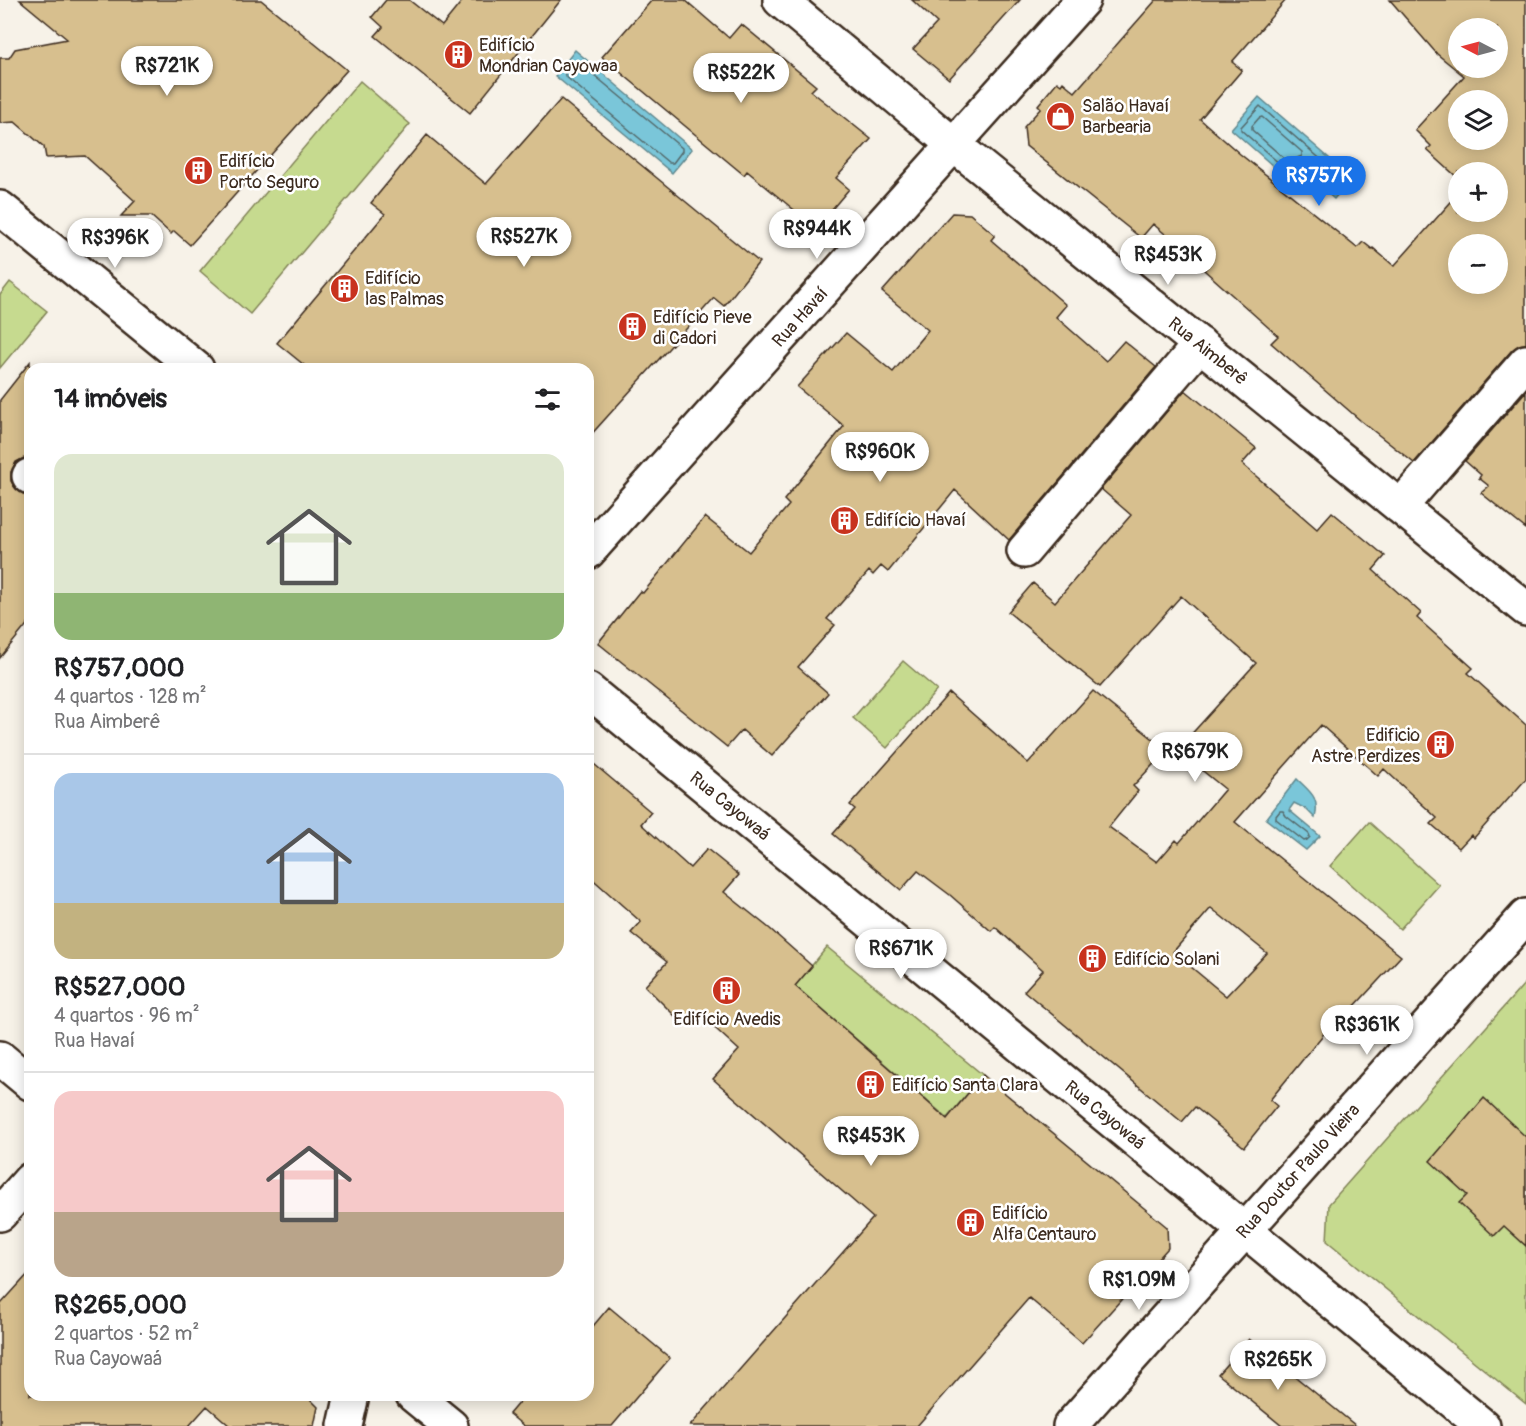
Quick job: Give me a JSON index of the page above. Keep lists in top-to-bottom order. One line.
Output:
{"streets":{"street":["Rua Havaí","Rua Aimberê","Rua Cayowaá","Rua Doutor Paulo Vieira"]},"crossings":[["Rua Havaí","Rua Aimberê"],["Rua Cayowaá","Rua Doutor Paulo Vieira"]],"places":{"building":["Edifício Mondrian Cayowaa","Edifício Porto Seguro","Edifício las Palmas","Edifício Pieve di Cadori","Edifício Havaí","Edificio Astre Perdizes","Edifício Solani","Edifício Avedis","Edifício Santa Clara","Edifício Alfa Centauro"],"shop":["Salão Havaí Barbearia"]},"north":"left","page":{"map_buttons":["+","−"],"price":["R$721K","R$522K","R$757K","R$944K","R$527K","R$396K","R$453K","R$960K","R$679K","R$671K","R$361K","R$453K","R$1.09M","R$265K"],"heading":"14 imóveis","list":[{"name":"R$757,000","note":"4 quartos · 128 m² · Rua Aimberê"},{"name":"R$527,000","note":"4 quartos · 96 m² · Rua Havaí"},{"name":"R$265,000","note":"2 quartos · 52 m² · Rua Cayowaá"}]}}
